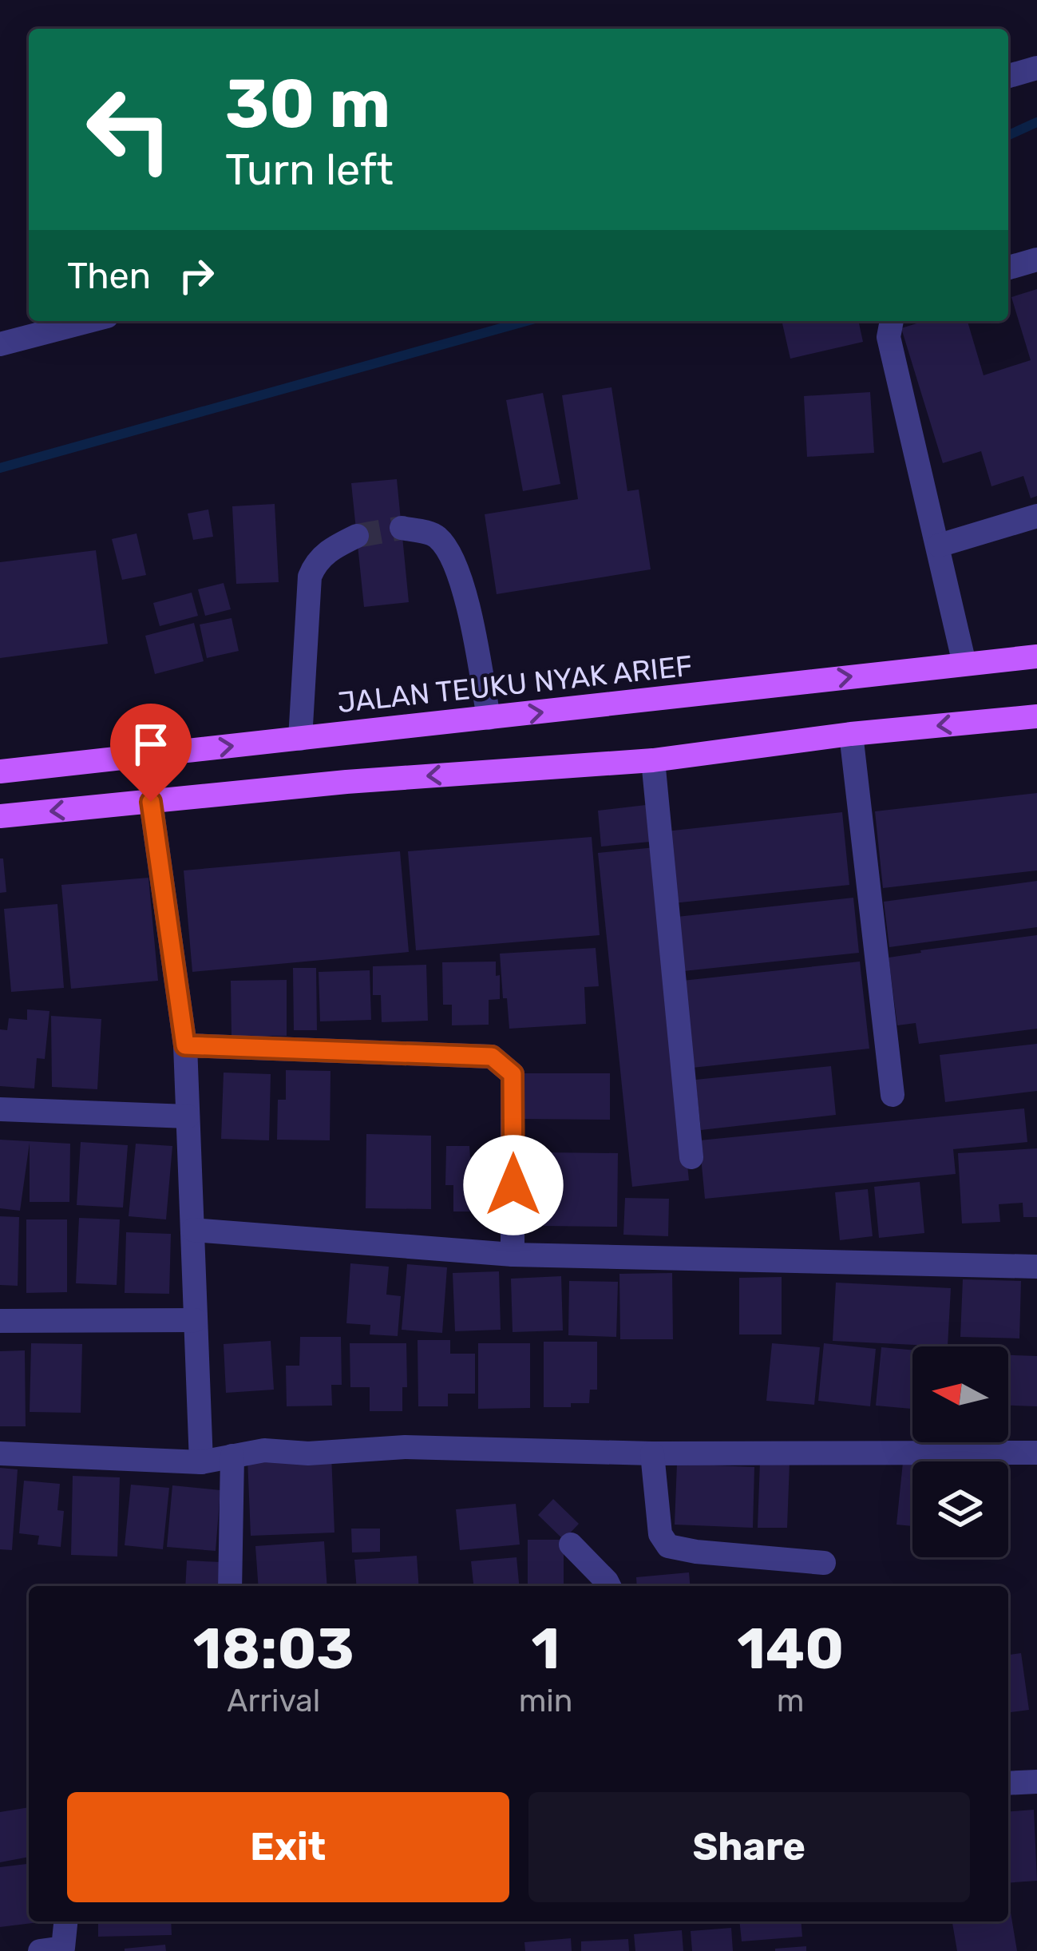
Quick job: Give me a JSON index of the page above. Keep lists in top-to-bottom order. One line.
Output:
{"streets":{"main road":["JALAN TEUKU NYAK ARIEF"]},"north":"left","page":{"turn":["30 m","Turn left"],"then":"Then","eta":["18:03","Arrival","1","min","140","m"],"buttons":["Exit","Share"]}}
